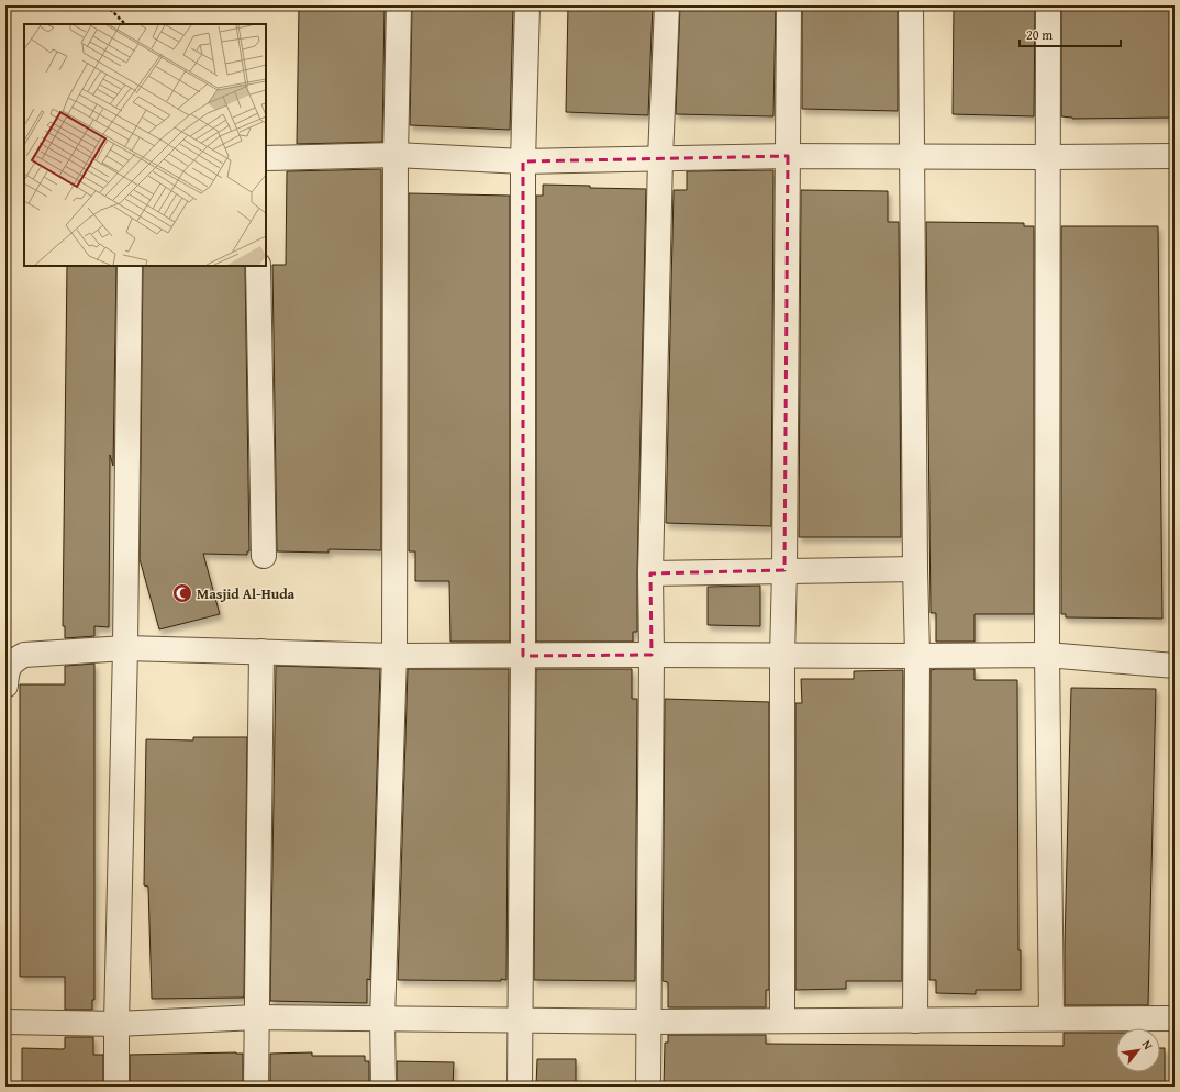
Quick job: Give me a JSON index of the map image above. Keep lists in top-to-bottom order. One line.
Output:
{"places":{"mosque":["Masjid Al-Huda"]},"scale_bar":"20 m","north":"top right"}
